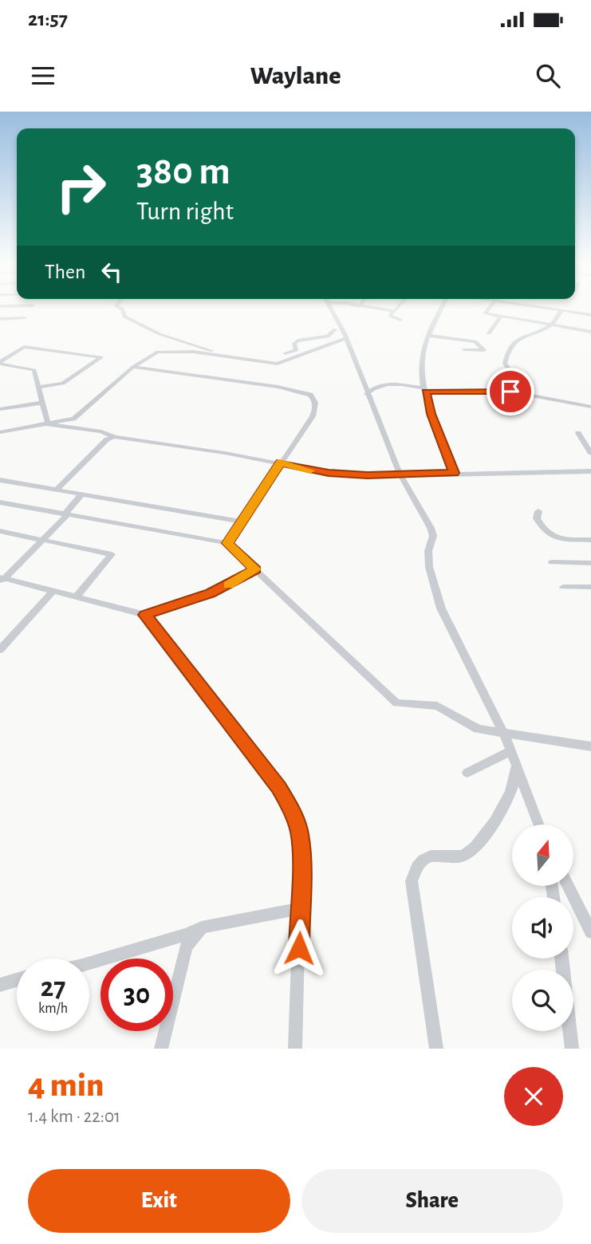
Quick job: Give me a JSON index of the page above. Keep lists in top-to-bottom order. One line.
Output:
{"north":"top","page":{"status":"21:57","header":"Waylane","turn":["380 m","Turn right"],"then":"Then","speed":"27 km/h","limit":"30","heading":["4 min","1.4 km · 22:01"],"buttons":["Exit","Share"]}}
